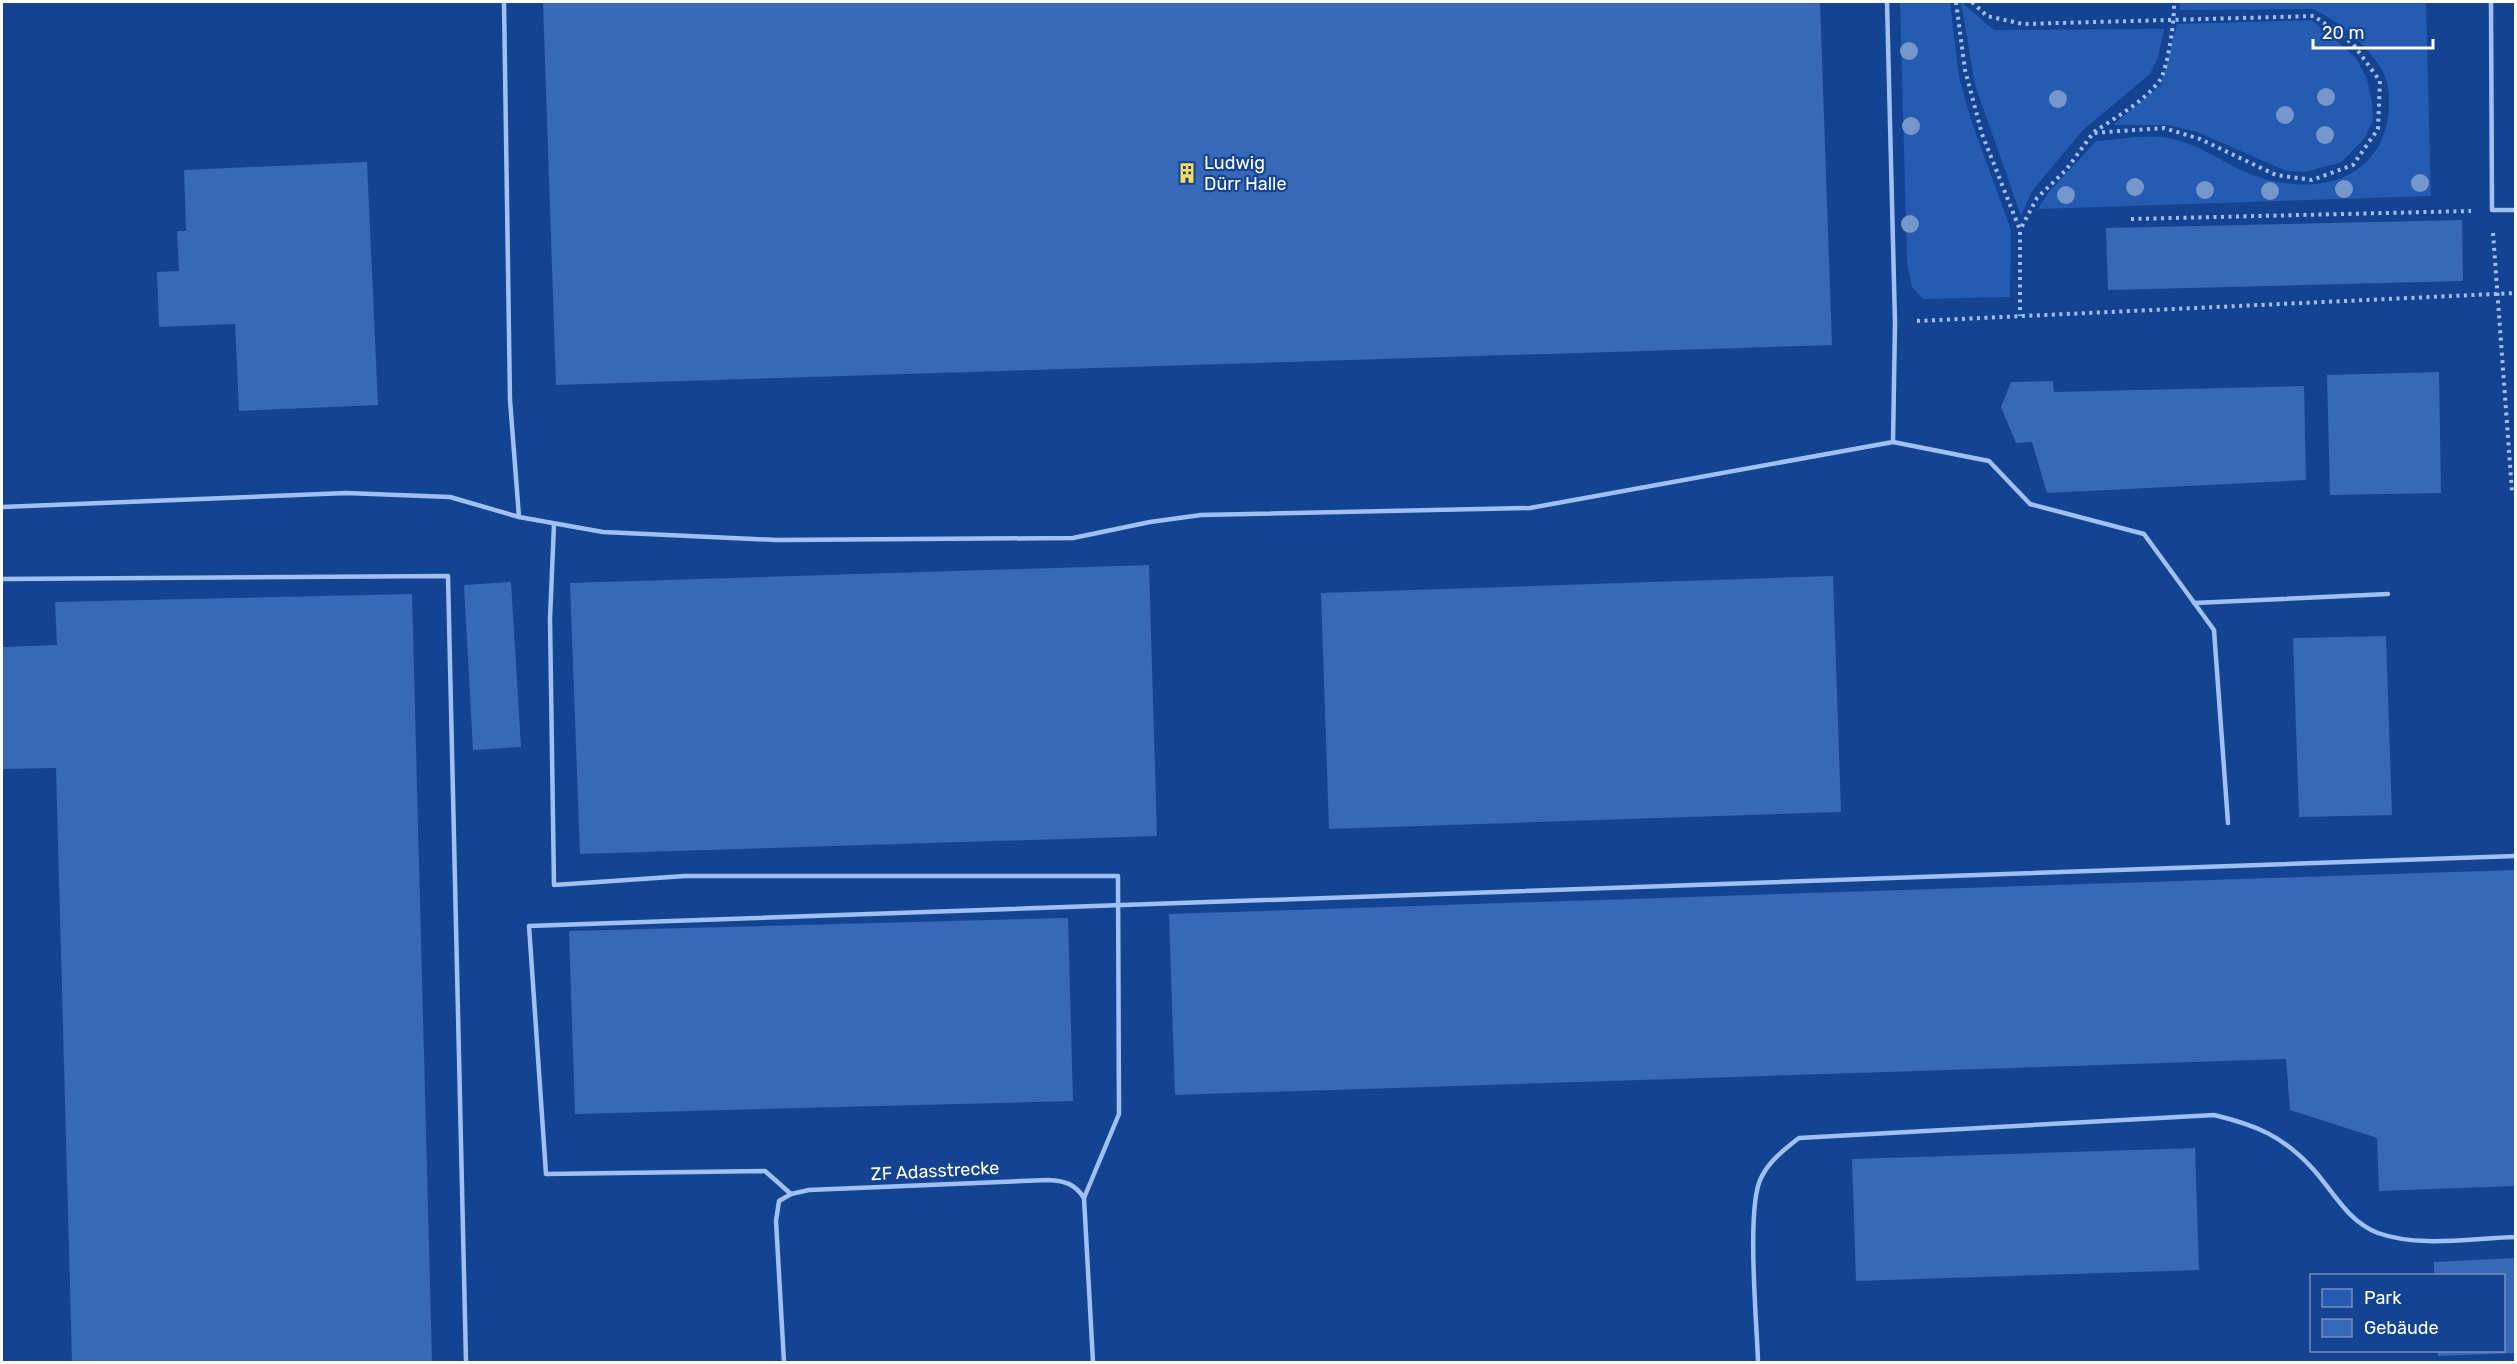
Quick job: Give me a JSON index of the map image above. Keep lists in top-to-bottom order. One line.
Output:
{"streets":{"lane":["ZF Adasstrecke"]},"places":{"building":["Ludwig Dürr Halle"]},"legend":["Park","Gebäude"],"scale_bar":"20 m"}
